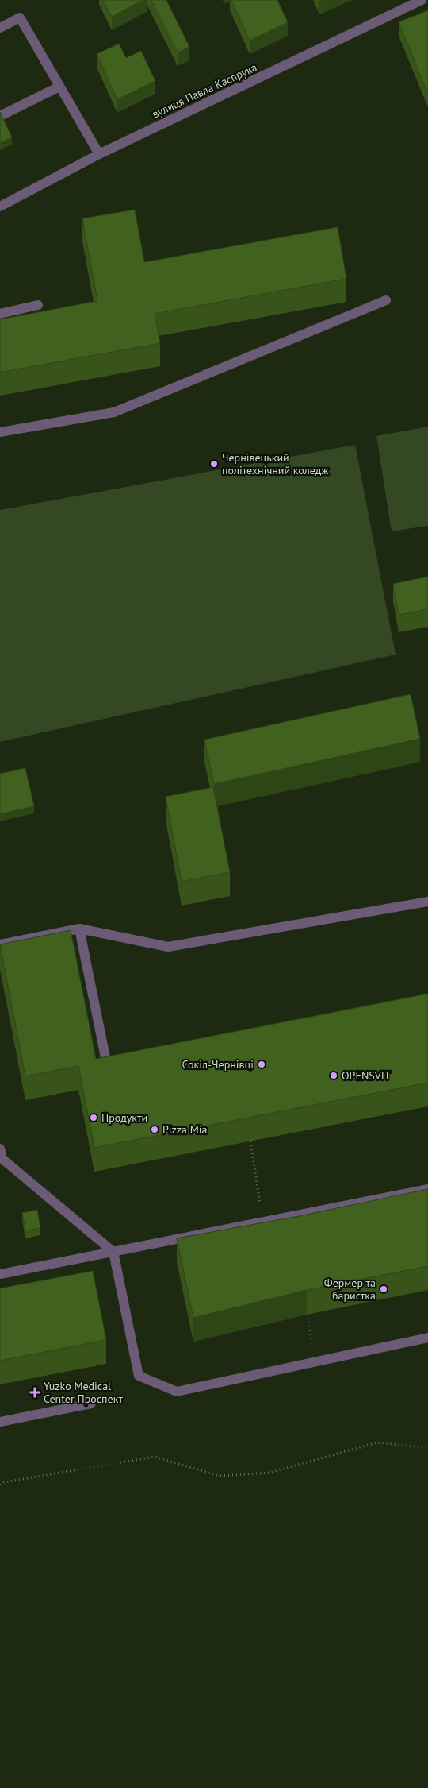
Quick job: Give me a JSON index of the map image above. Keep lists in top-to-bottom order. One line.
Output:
{"streets":{"street":["вулиця Павла Каспрука"]},"places":{"other":["Чернівецький політехнічний коледж","Сокіл-Чернівці","OPENSVIT","Продукти","Pizza Mia","Фермер та баристка"],"health":["Yuzko Medical Center Проспект"]}}
